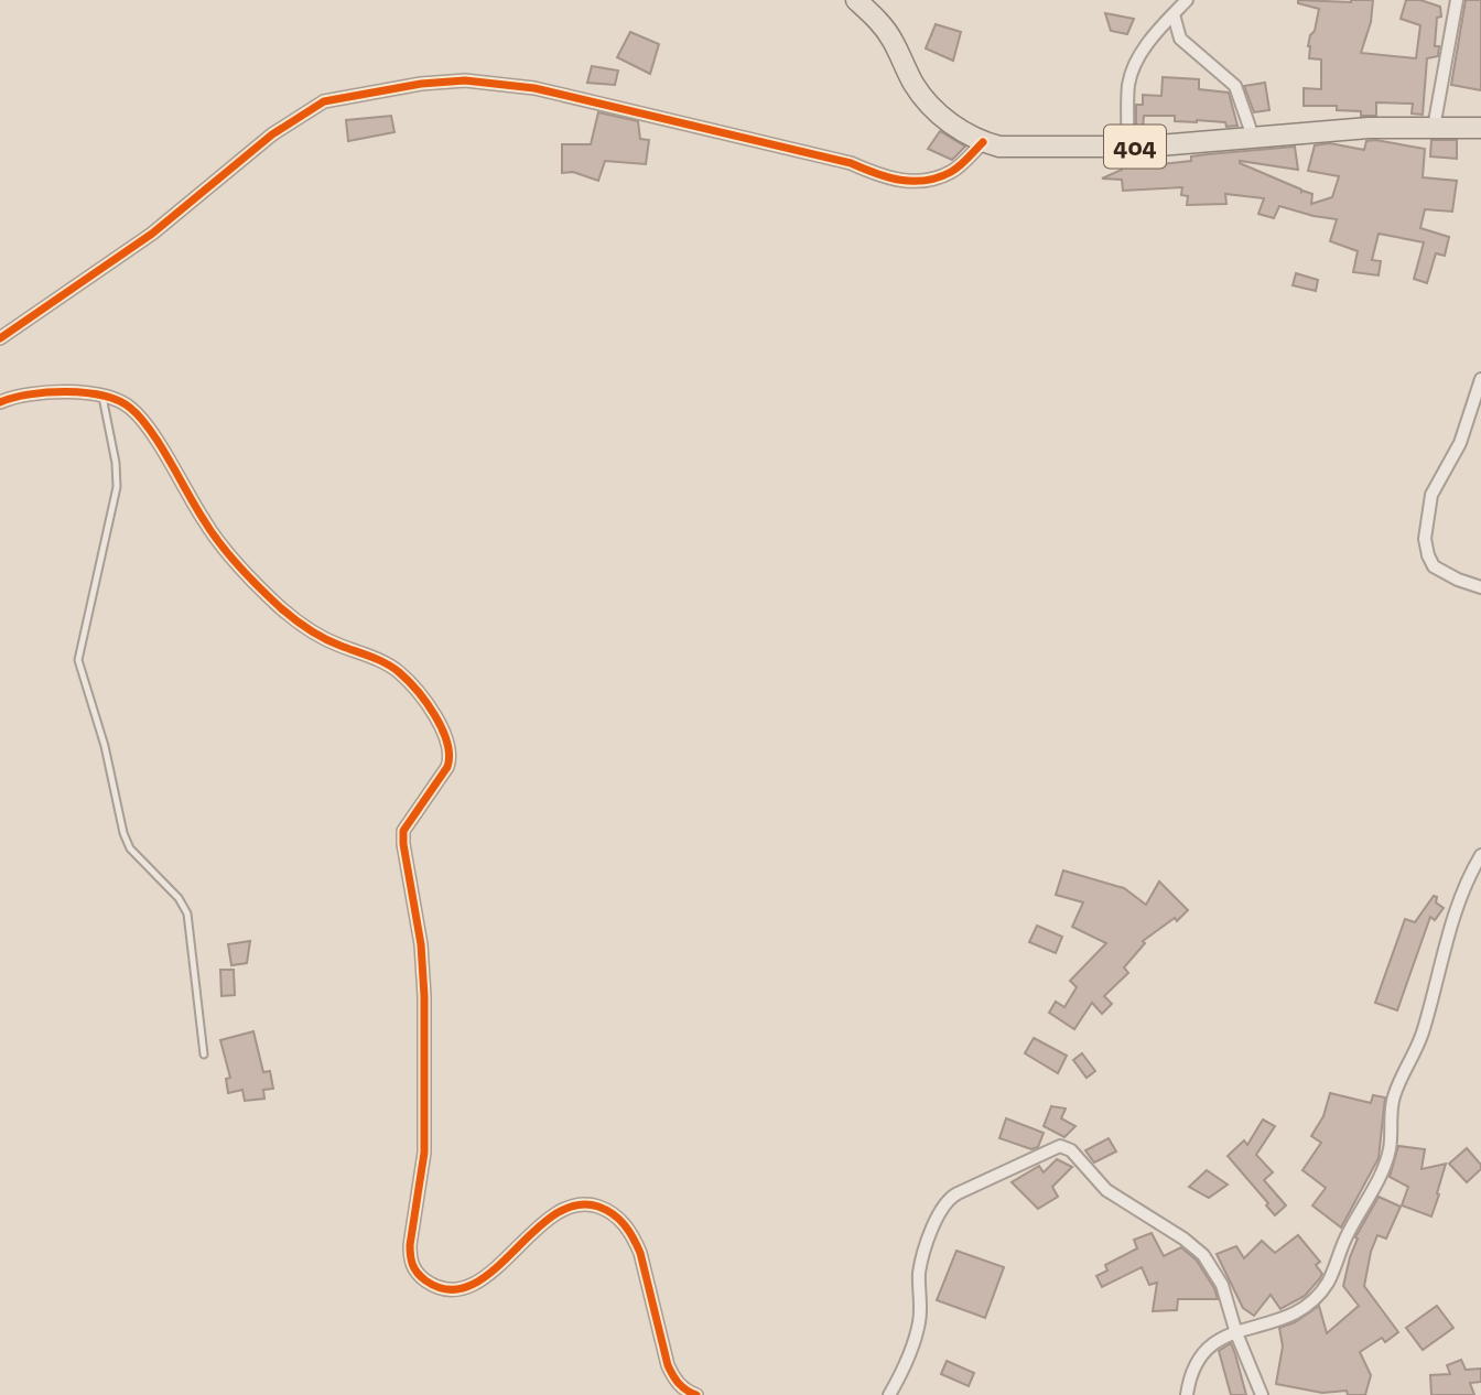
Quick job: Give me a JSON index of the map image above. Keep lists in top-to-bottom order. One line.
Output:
{"streets":{"main road":["404"]}}
